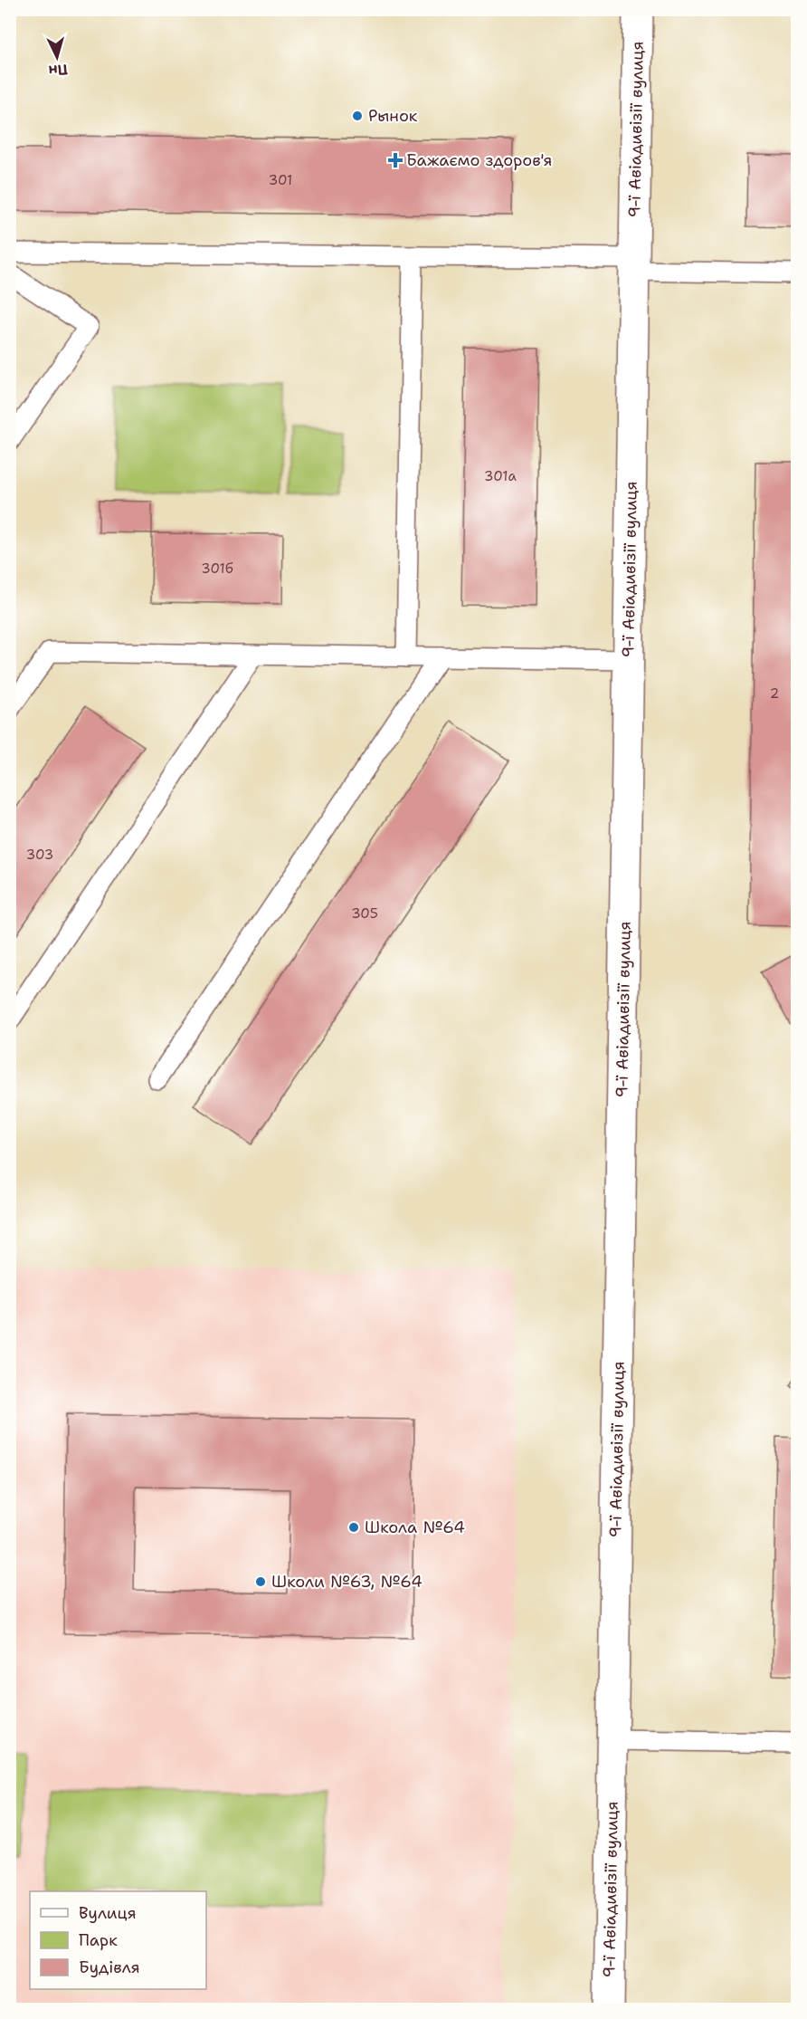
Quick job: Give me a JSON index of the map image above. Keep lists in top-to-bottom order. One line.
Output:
{"streets":{"street":["9-ї Авіадивізії вулиця"]},"places":{"other":["Рынок","Школа №64","Школи №63, №64"],"health":["Бажаємо здоров'я"]},"house_numbers":["301","301а","301б","2","303","305"],"legend":["Вулиця","Парк","Будівля"],"north":"bottom"}
